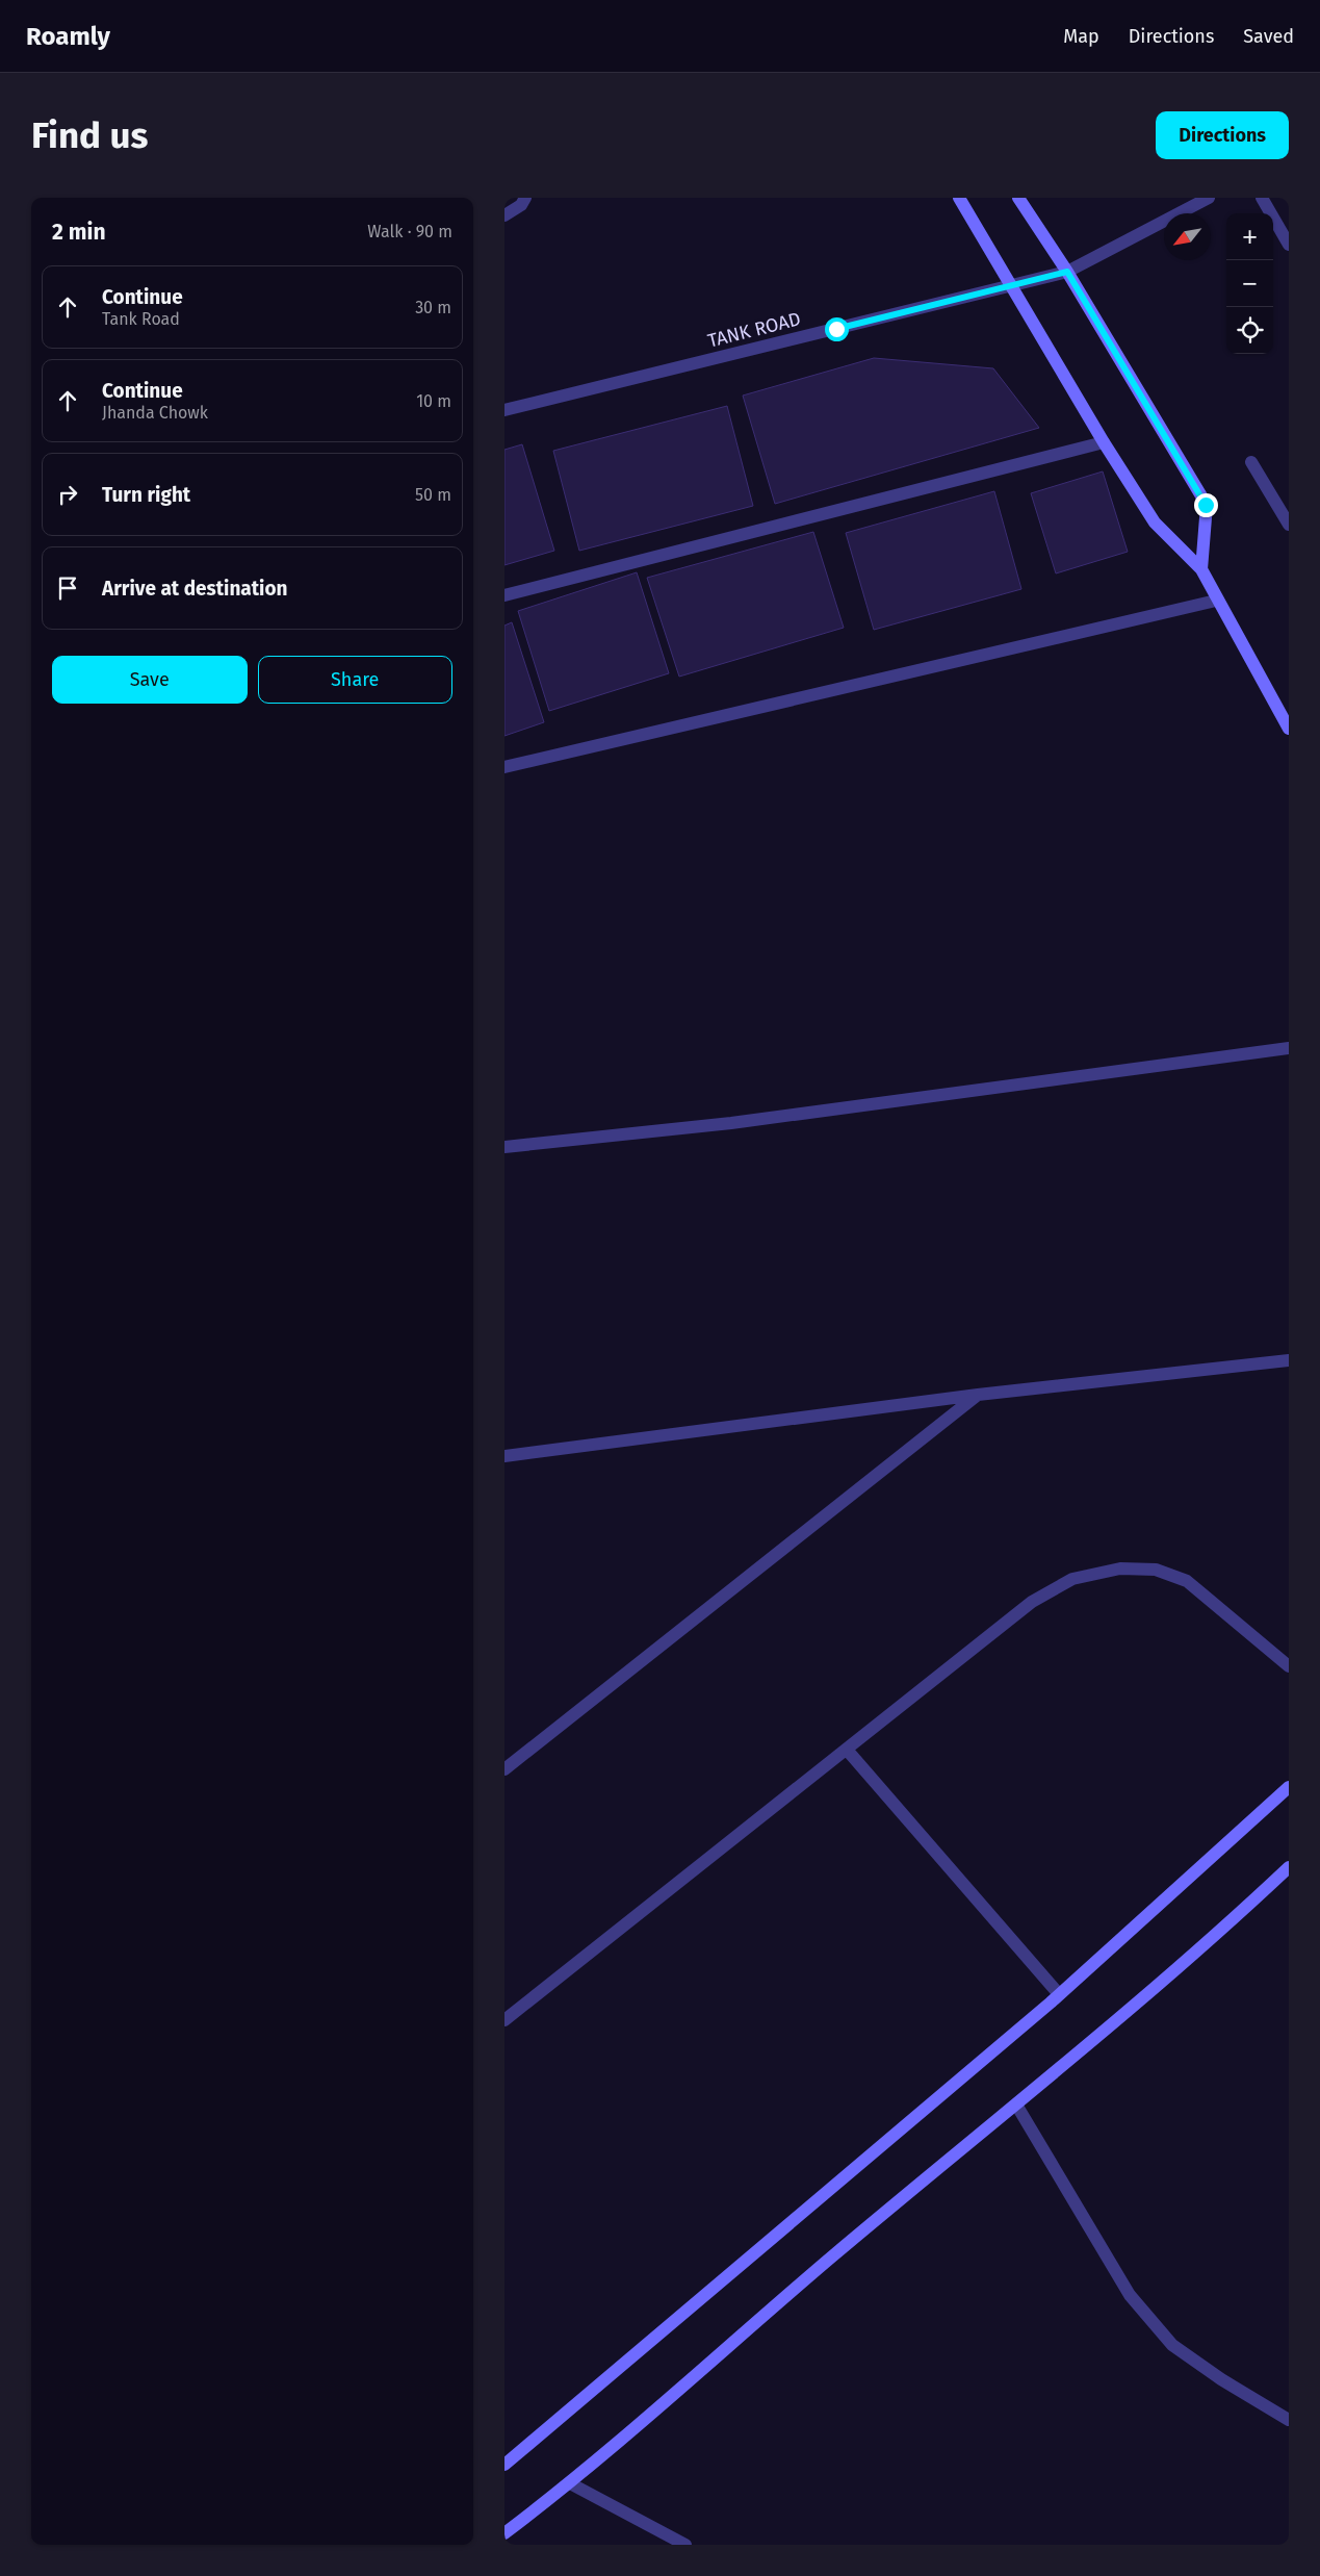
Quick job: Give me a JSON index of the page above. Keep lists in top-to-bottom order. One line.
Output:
{"streets":{"street":["TANK ROAD"]},"north":"bottom left","page":{"header":"Roamly","nav":["Map","Directions","Saved"],"buttons":["Directions",["Save","Share"]],"title":"Find us","heading":["2 min","Walk · 90 m"],"map_buttons":["+","−"],"list":[["Continue","Tank Road","30 m"],["Continue","Jhanda Chowk","10 m"],["Turn right","50 m"],"Arrive at destination"]}}
